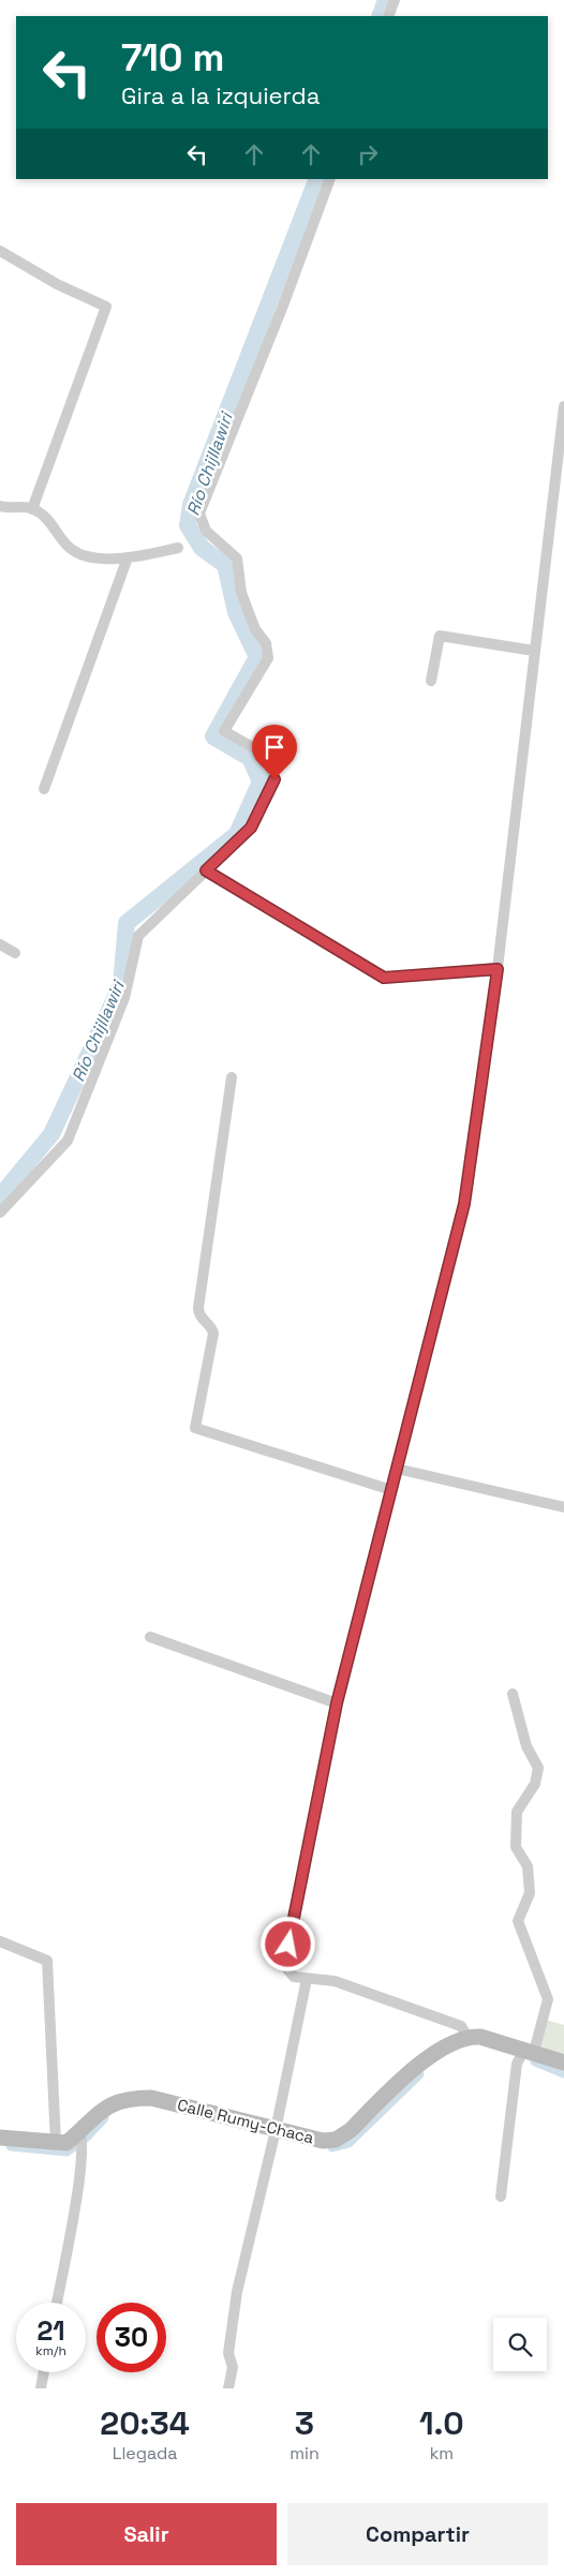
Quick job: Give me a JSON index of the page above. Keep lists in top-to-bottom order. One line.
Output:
{"streets":{"street":["Calle Rumy-Chaca"]},"water":["Río Chijllawiri"],"page":{"turn":["710 m","Gira a la izquierda"],"speed":"21 km/h","limit":"30","eta":["20:34","Llegada","3","min","1.0","km"],"buttons":["Salir","Compartir"]}}
